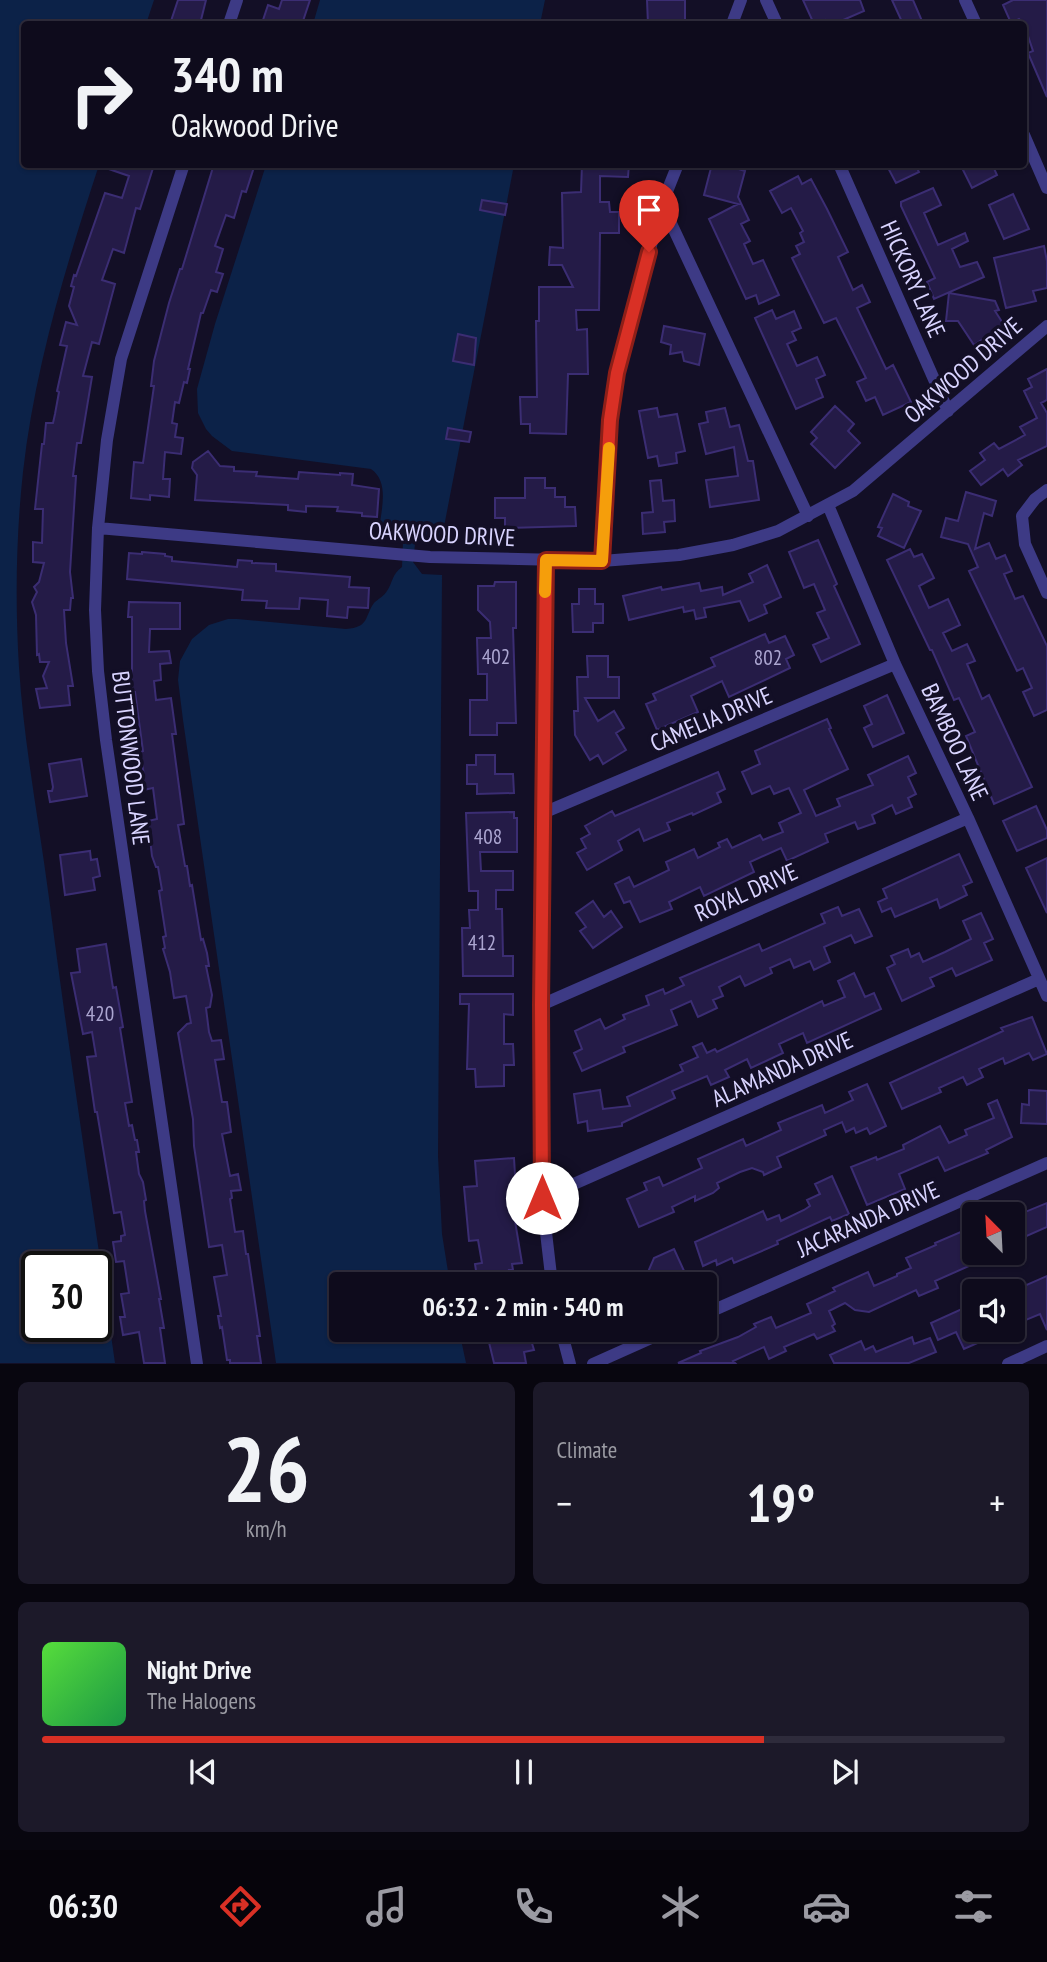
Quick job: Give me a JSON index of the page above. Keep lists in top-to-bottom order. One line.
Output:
{"streets":{"street":["HICKORY LANE","OAKWOOD DRIVE","CAMELIA DRIVE","BAMBOO LANE","BUTTONWOOD LANE","ROYAL DRIVE","ALAMANDA DRIVE","JACARANDA DRIVE"]},"crossings":[["HICKORY LANE","OAKWOOD DRIVE"],["OAKWOOD DRIVE","BAMBOO LANE"],["OAKWOOD DRIVE","BUTTONWOOD LANE"],["CAMELIA DRIVE","BAMBOO LANE"],["BAMBOO LANE","ROYAL DRIVE"],["BAMBOO LANE","ALAMANDA DRIVE"]],"house_numbers":["402","802","408","412","420"],"north":"top left","page":{"turn":["340 m","Oakwood Drive"],"limit":"30","trip":"06:32 · 2 min · 540 m","tile":[["26","km/h"],"Climate"],"heat":["−","19°","+"],"song":["Night Drive","The Halogens"],"tabs":"06:30"}}
